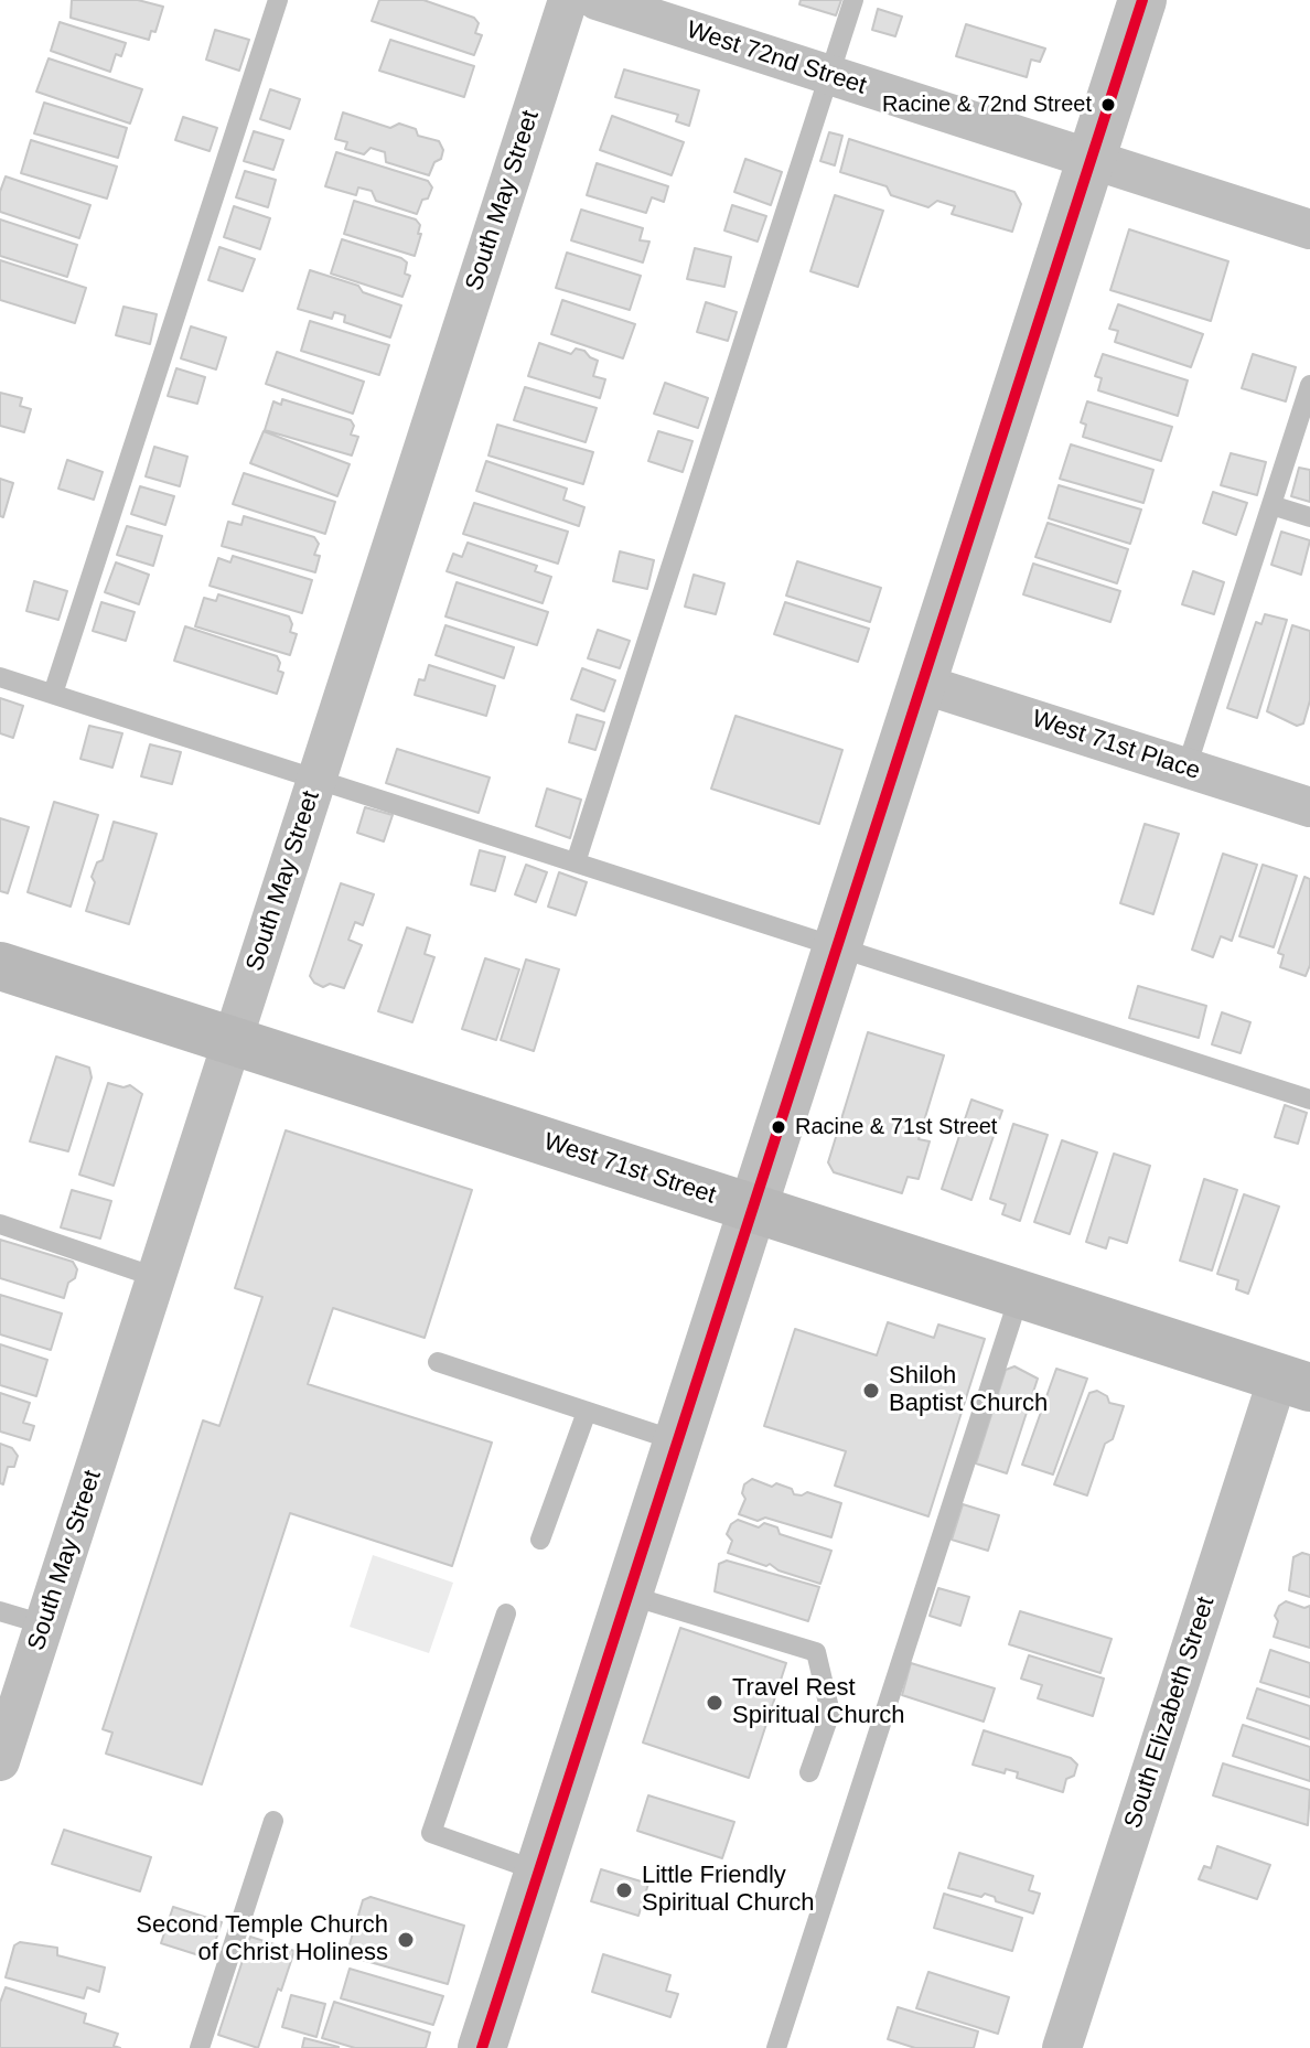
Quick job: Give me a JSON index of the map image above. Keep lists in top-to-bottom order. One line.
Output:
{"streets":{"main road":["West 71st Street"],"street":["West 72nd Street","South May Street","West 71st Place","South Elizabeth Street"]},"crossings":[["South May Street","West 71st Street"],["West 71st Street","South Elizabeth Street"]],"places":["Racine & 72nd Street","Racine & 71st Street","Shiloh Baptist Church","Travel Rest Spiritual Church","Little Friendly Spiritual Church","Second Temple Church of Christ Holiness"]}
